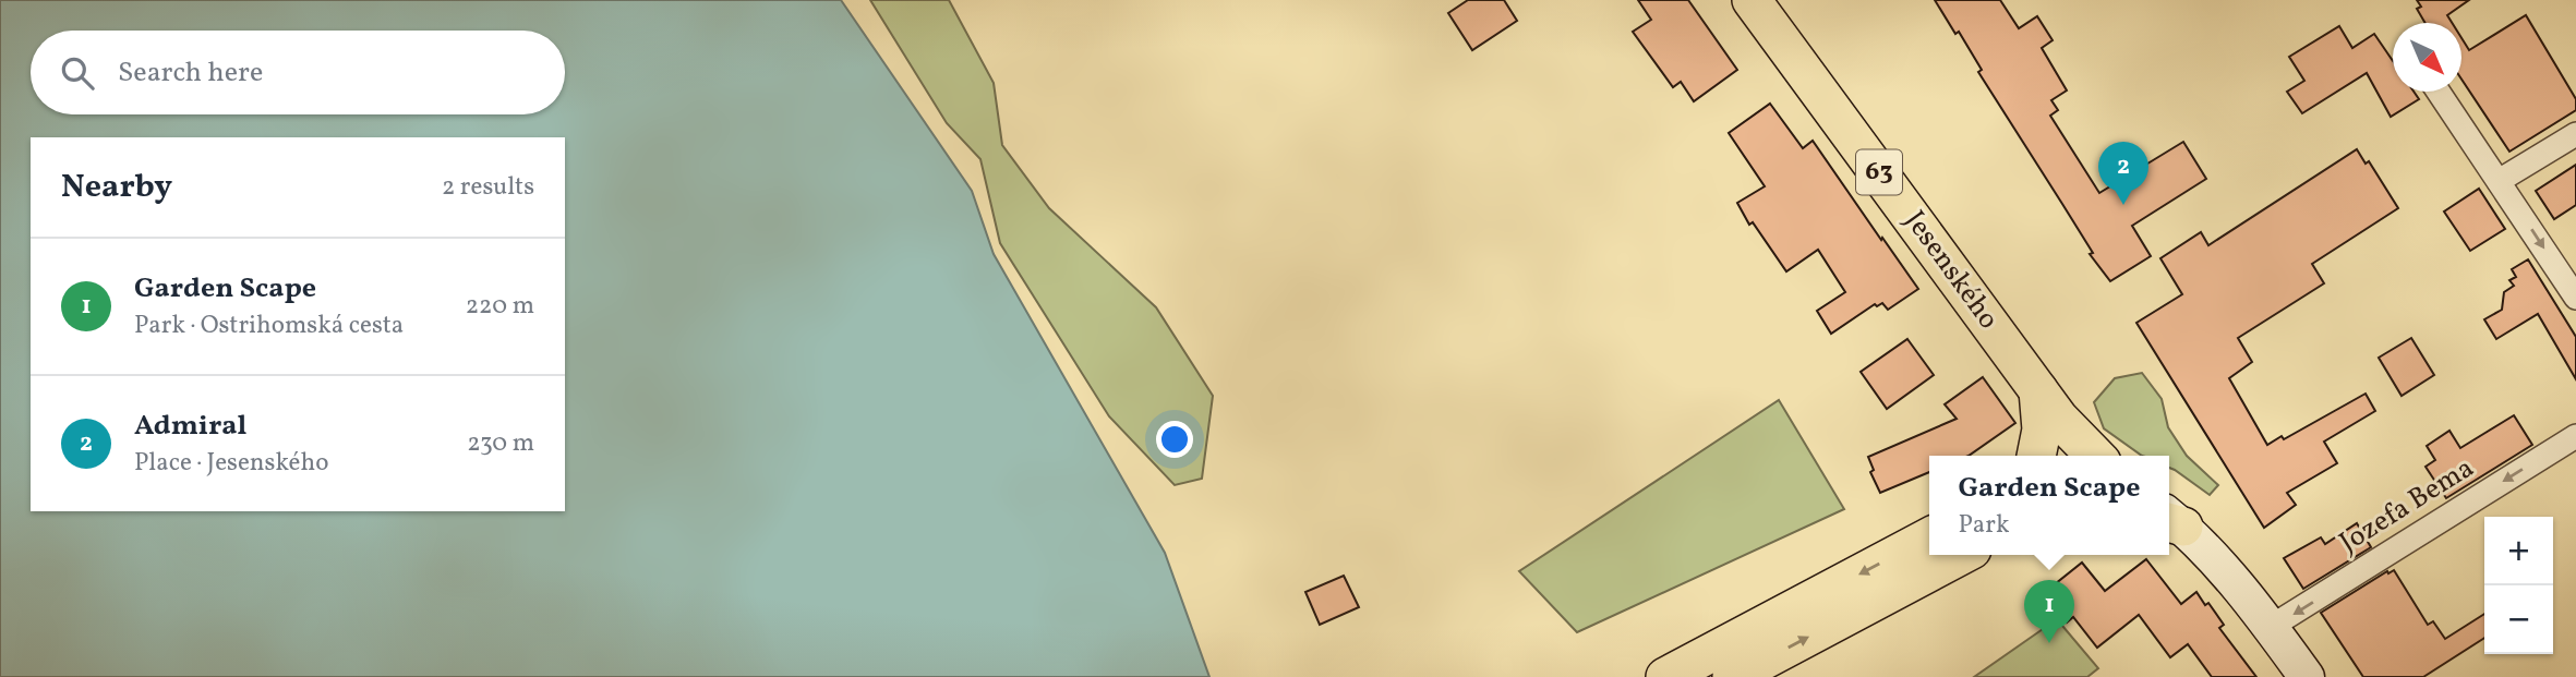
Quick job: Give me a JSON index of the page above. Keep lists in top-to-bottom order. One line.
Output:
{"streets":{"main road":["63","Jesenského"],"street":["Jozefa Bema"]},"one_way":["Jozefa Bema"],"north":"bottom right","page":{"search":"Search here","heading":["Nearby","2 results"],"pins":["2","1"],"list":[{"mark":"1","name":"Garden Scape","note":"Park · Ostrihomská cesta","value":"220 m"},{"mark":"2","name":"Admiral","note":"Place · Jesenského","value":"230 m"}],"popup":["Garden Scape","Park"],"map_buttons":["+","−"]}}
